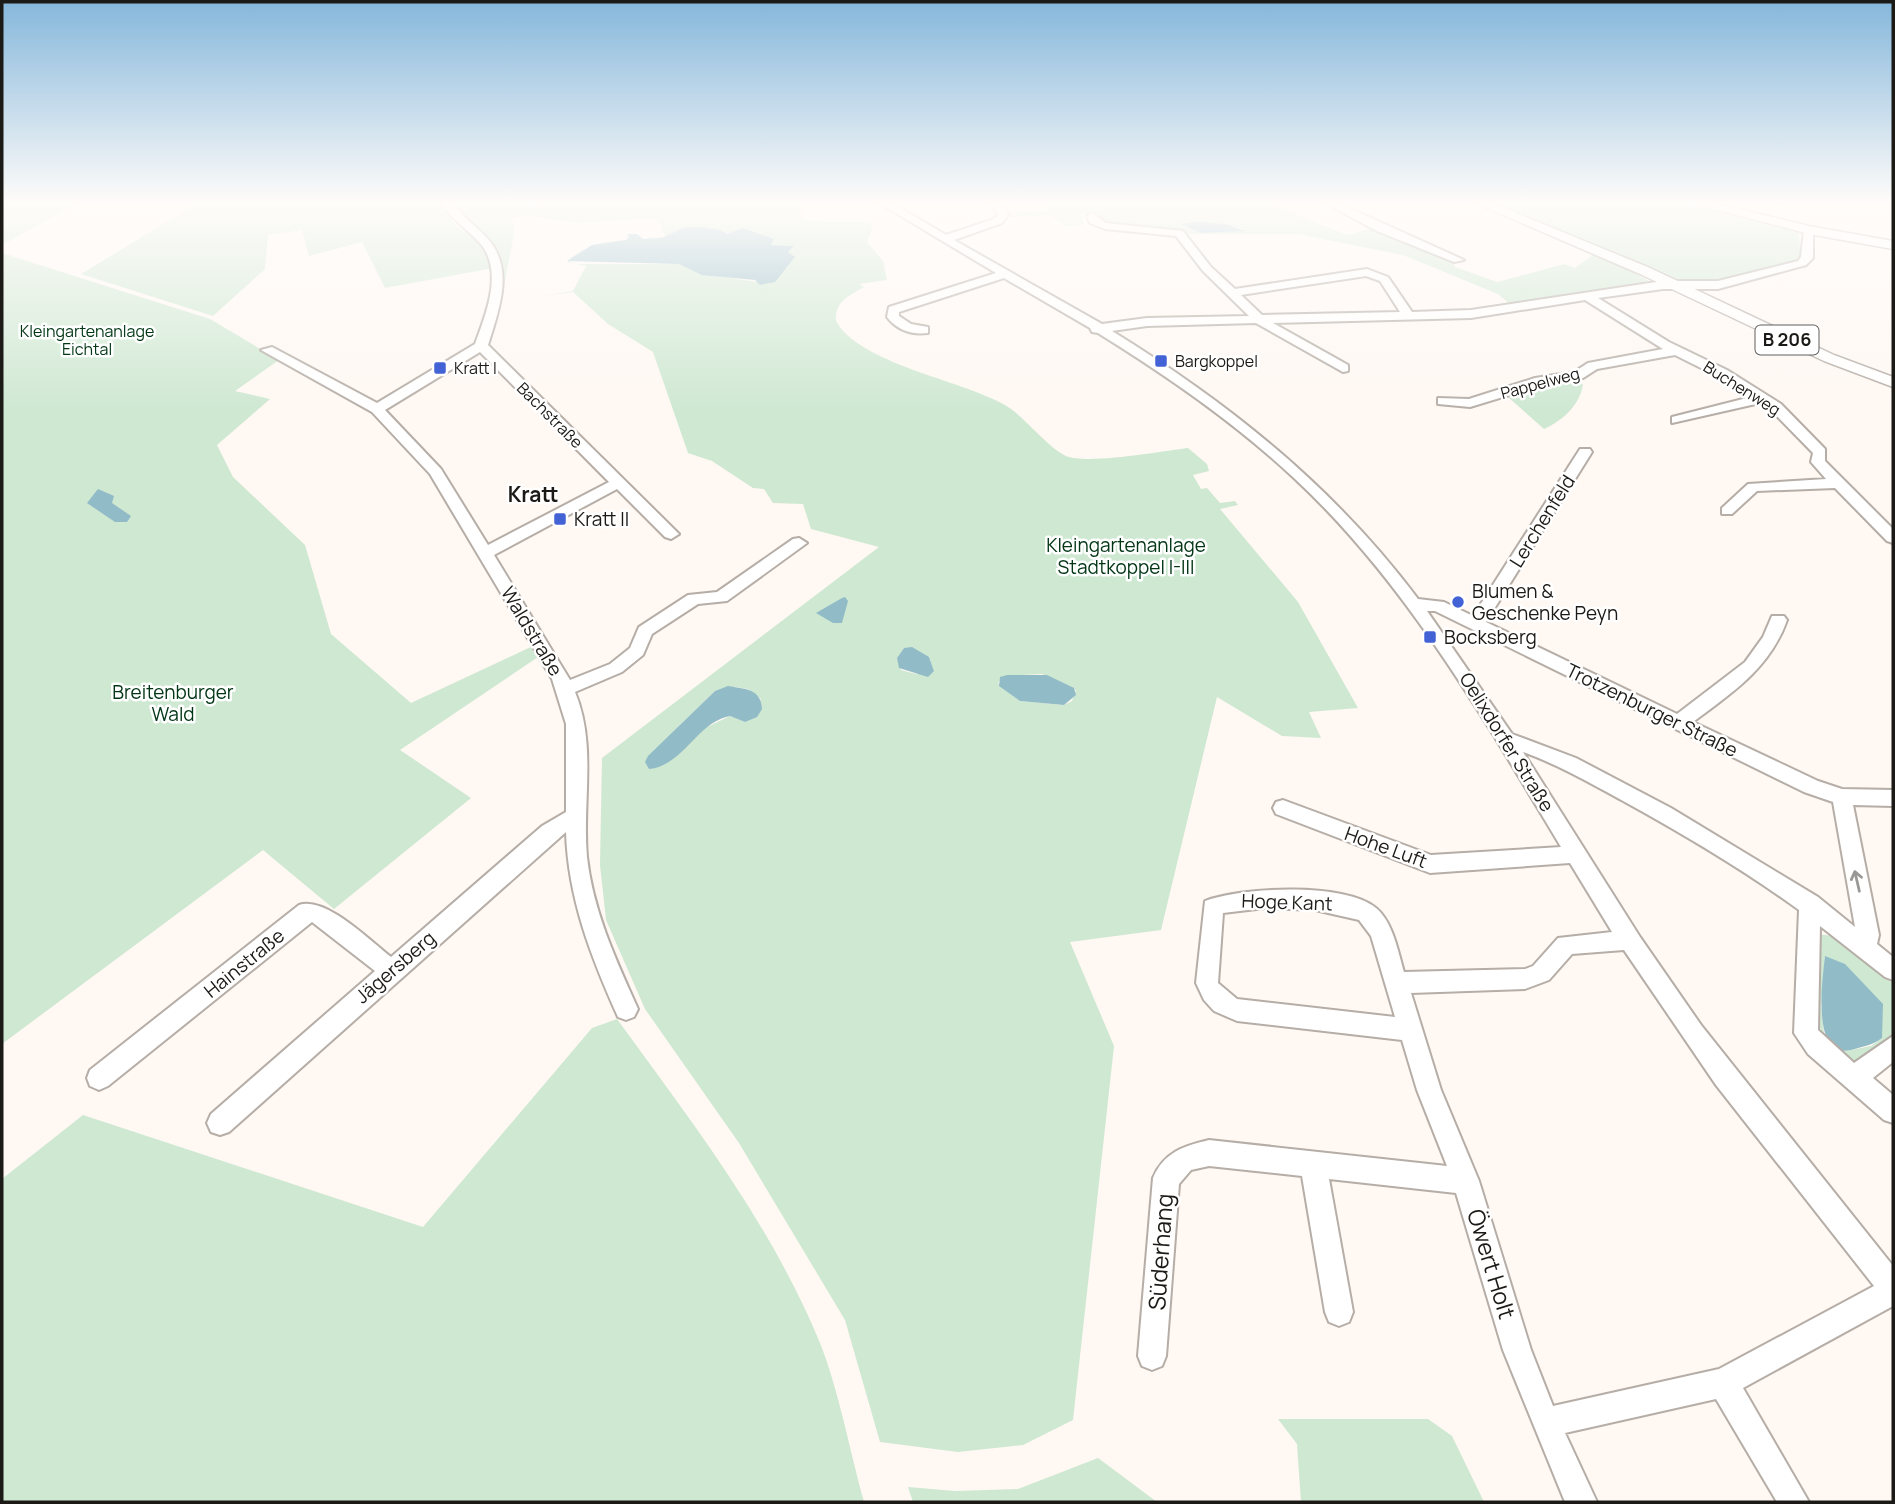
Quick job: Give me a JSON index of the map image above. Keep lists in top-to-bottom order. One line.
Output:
{"streets":{"main road":["B 206"],"street":["Pappelweg","Buchenweg","Bachstraße","Lerchenfeld","Waldstraße","Trotzenburger Straße","Oelixdorfer Straße","Hohe Luft","Hoge Kant","Hainstraße","Jägersberg","Süderhang","Öwert Holt"]},"crossings":[["Pappelweg","Buchenweg"],["Lerchenfeld","Trotzenburger Straße"],["Waldstraße","Jägersberg"],["Trotzenburger Straße","Oelixdorfer Straße"],["Oelixdorfer Straße","Hohe Luft"],["Hoge Kant","Öwert Holt"],["Hainstraße","Jägersberg"],["Süderhang","Öwert Holt"]],"districts":["Kratt"],"parks":["Kleingartenanlage Eichtal","Kleingartenanlage Stadtkoppel I-III","Breitenburger Wald"],"places":{"transit":["Bargkoppel","Kratt I","Kratt II","Bocksberg"],"other":["Blumen & Geschenke Peyn"]}}
